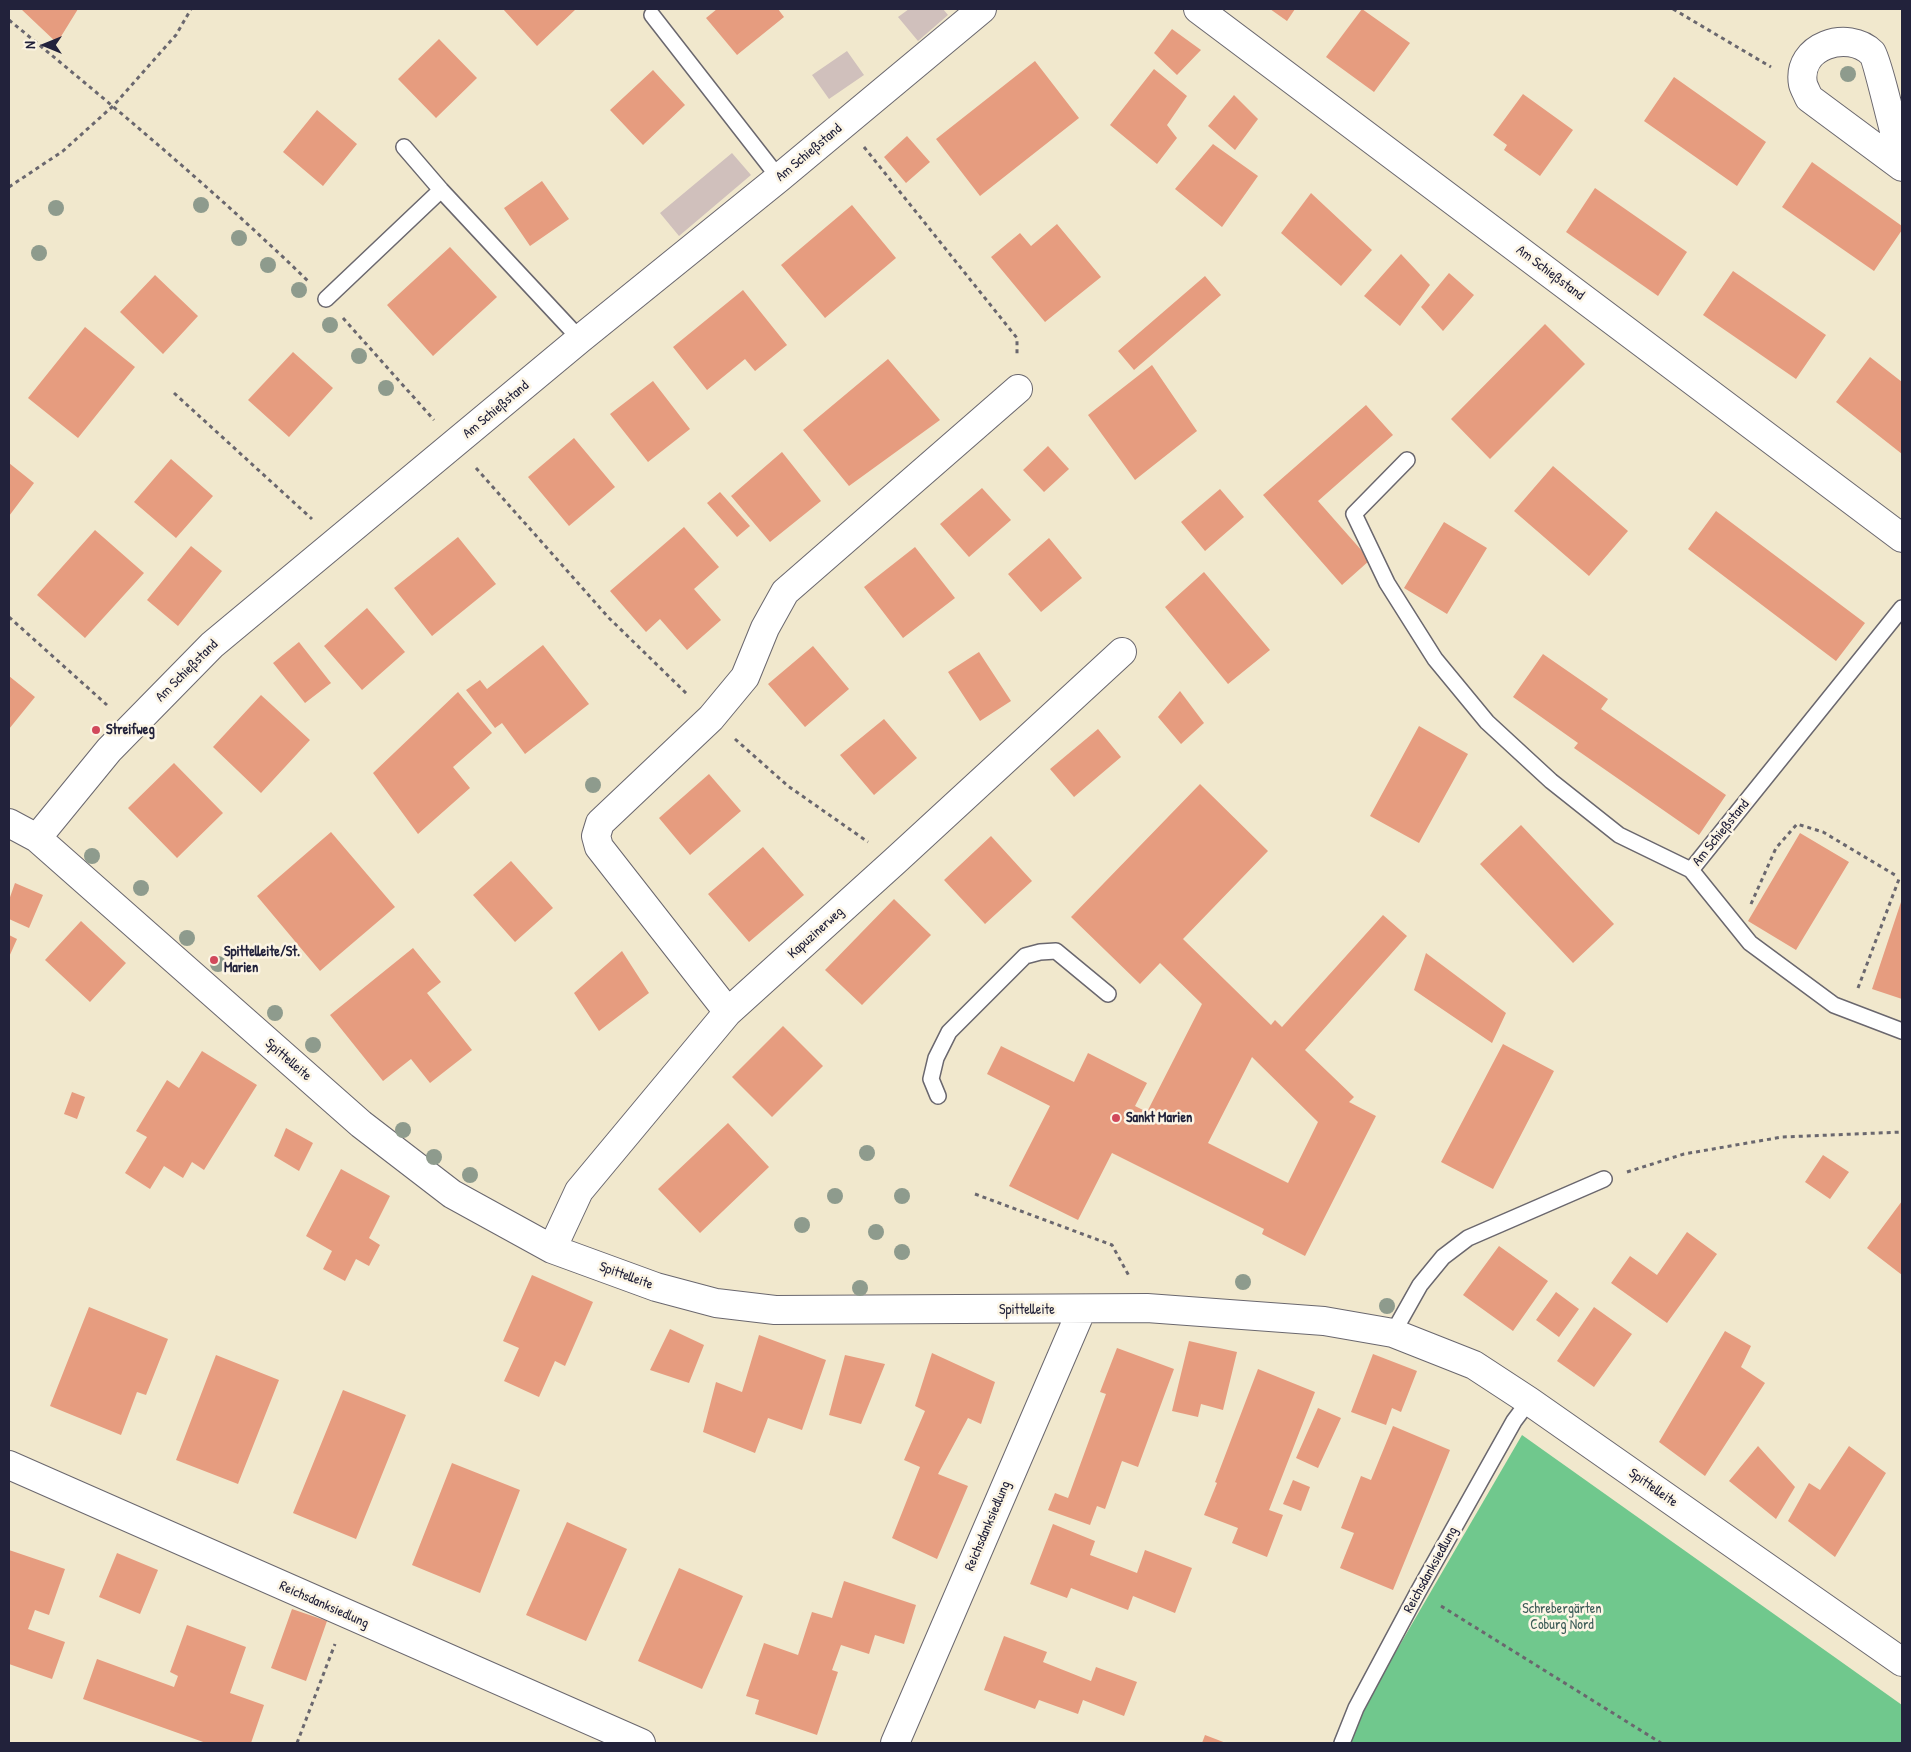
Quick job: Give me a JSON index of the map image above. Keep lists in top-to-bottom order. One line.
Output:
{"streets":{"street":["Am Schießstand","Kapuzinerweg","Spittelleite","Reichsdanksiedlung"]},"crossings":[["Am Schießstand","Spittelleite"],["Kapuzinerweg","Spittelleite"],["Spittelleite","Reichsdanksiedlung"]],"parks":["Schrebergärten Coburg Nord"],"places":["Streifweg","Spittelleite/St. Marien","Sankt Marien"],"north":"left"}
